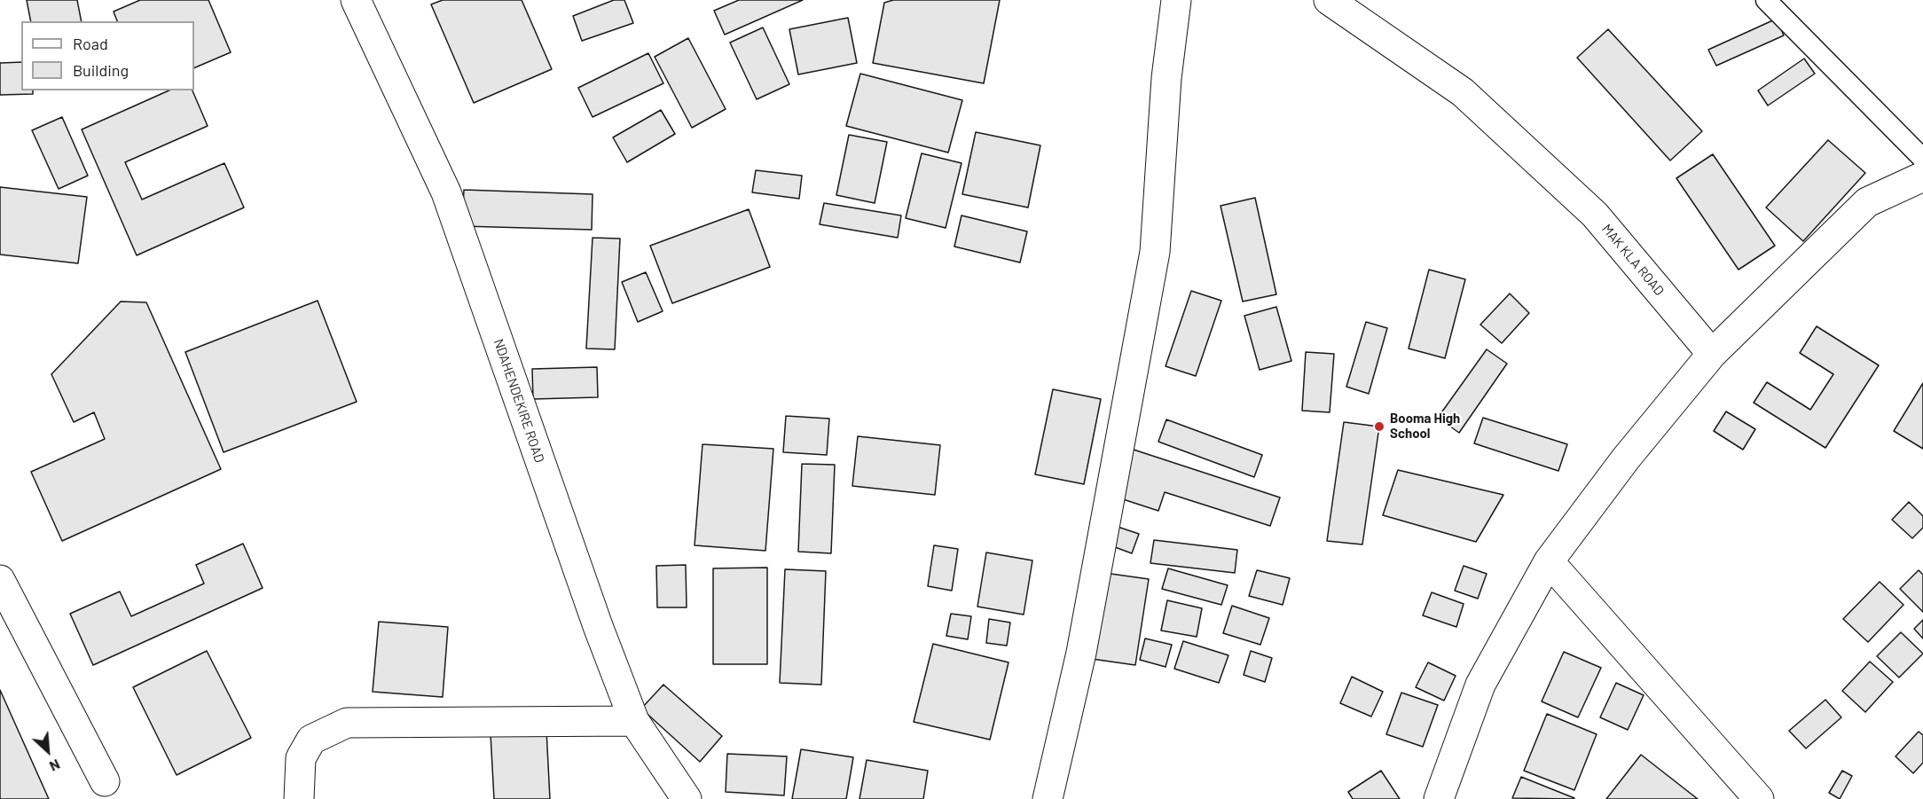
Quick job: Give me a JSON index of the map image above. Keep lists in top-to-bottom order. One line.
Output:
{"streets":{"street":["MAK KLA ROAD","NDAHENDEKIRE ROAD"]},"places":["Booma High School"],"legend":["Road","Building"],"north":"bottom right"}
